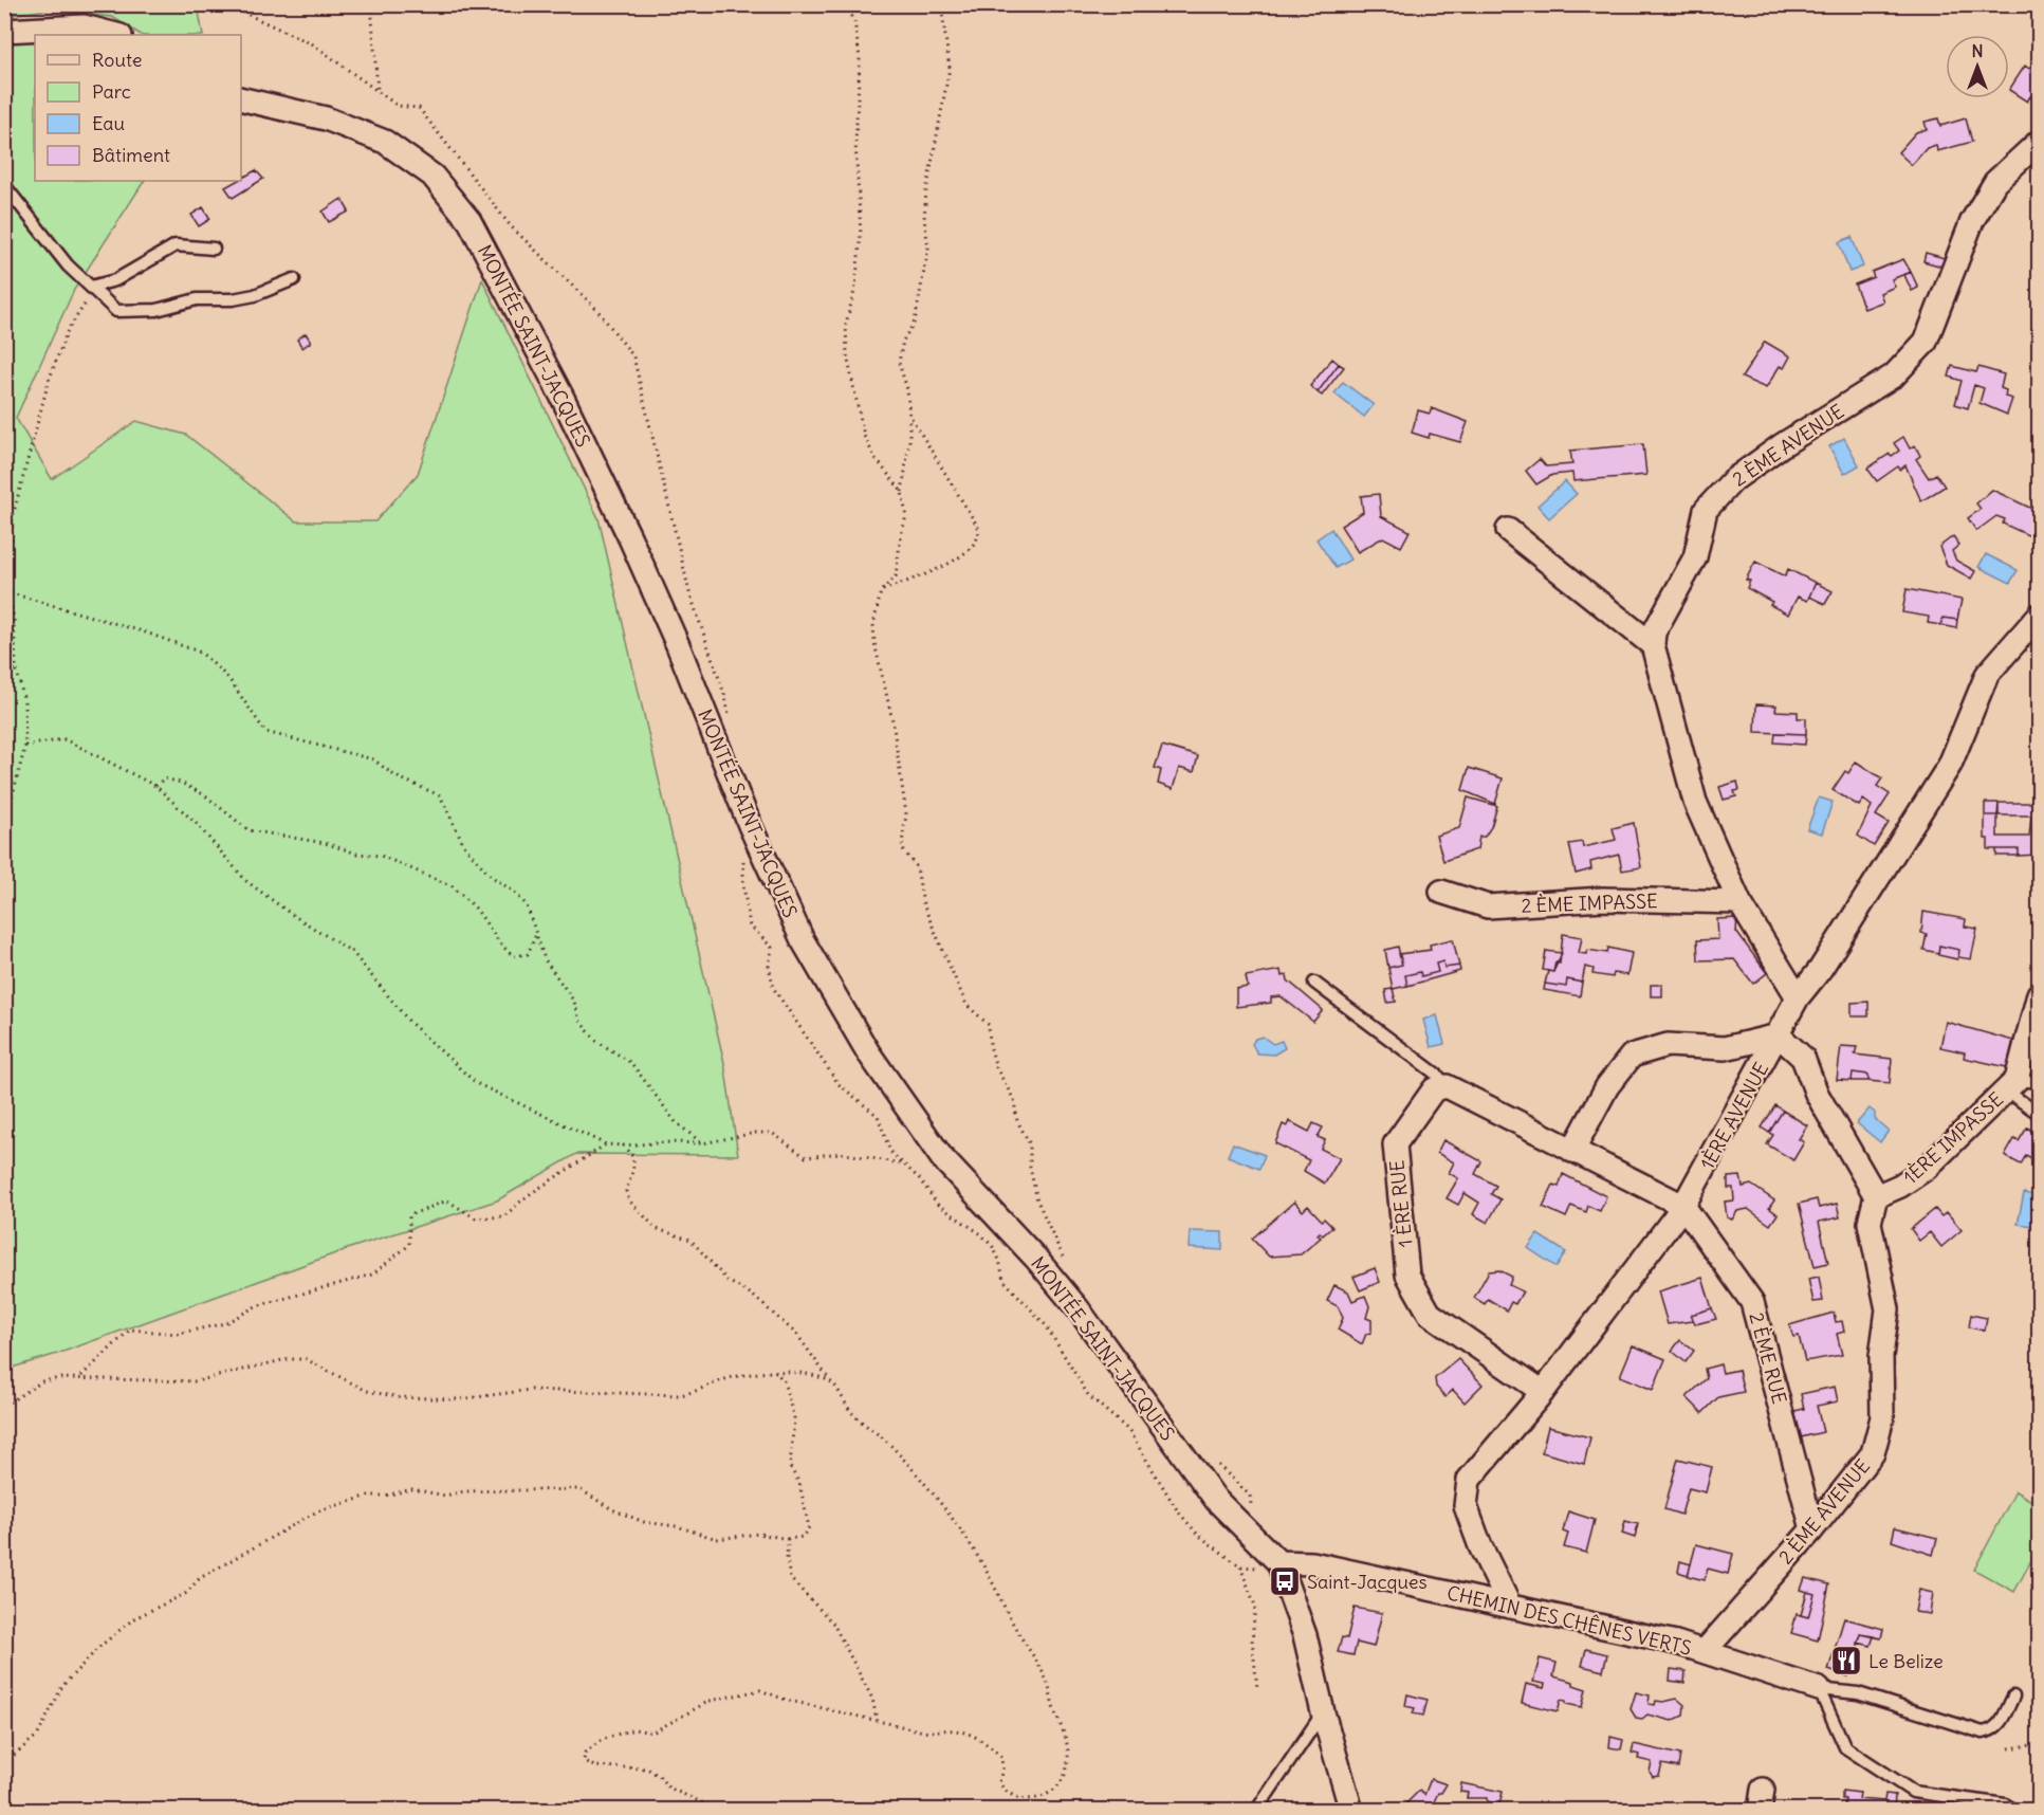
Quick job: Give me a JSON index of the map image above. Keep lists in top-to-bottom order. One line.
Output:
{"streets":{"street":["MONTÉE SAINT-JACQUES","2 ÈME AVENUE","2 ÈME IMPASSE","1ÈRE AVENUE","1ÈRE IMPASSE","1 ÈRE RUE","2 ÈME RUE","CHEMIN DES CHÊNES VERTS"]},"crossings":[["MONTÉE SAINT-JACQUES","CHEMIN DES CHÊNES VERTS"],["2 ÈME AVENUE","1ÈRE IMPASSE"],["2 ÈME AVENUE","2 ÈME RUE"],["2 ÈME AVENUE","CHEMIN DES CHÊNES VERTS"],["1ÈRE AVENUE","1 ÈRE RUE"],["1ÈRE AVENUE","2 ÈME RUE"],["1ÈRE AVENUE","CHEMIN DES CHÊNES VERTS"]],"places":{"bus stop":["Saint-Jacques"],"restaurant":["Le Belize"]},"legend":["Route","Parc","Eau","Bâtiment"],"north":"top"}
